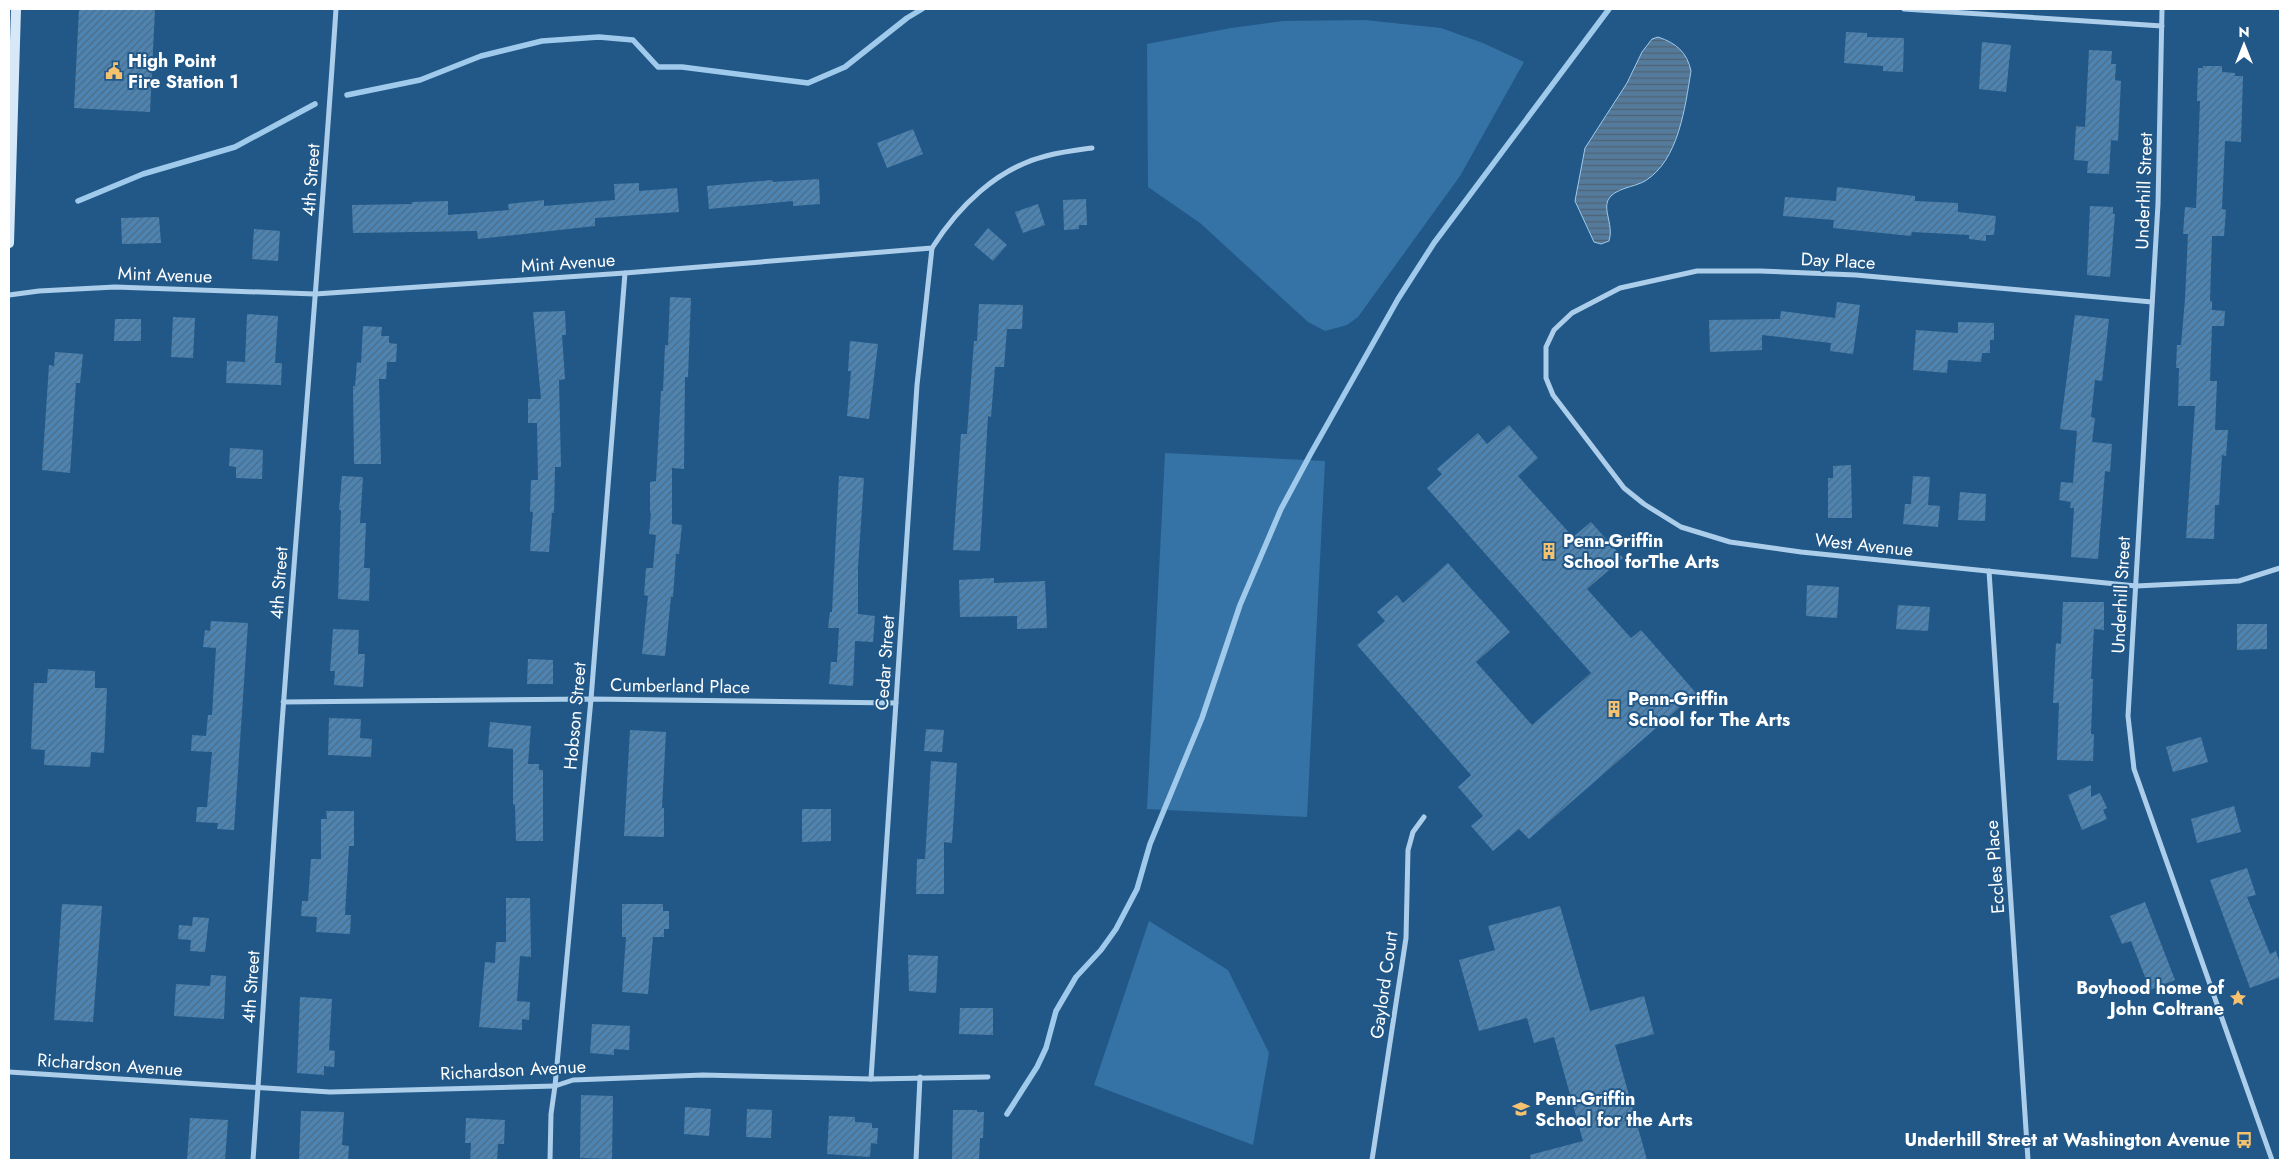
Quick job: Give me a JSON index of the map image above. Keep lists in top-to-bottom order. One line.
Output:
{"streets":{"street":["4th Street","Underhill Street","Day Place","Mint Avenue","West Avenue","Cedar Street","Cumberland Place","Hobson Street","Eccles Place","Gaylord Court","Richardson Avenue"]},"crossings":[["4th Street","Mint Avenue"],["4th Street","Cumberland Place"],["4th Street","Richardson Avenue"],["Underhill Street","Day Place"],["Underhill Street","West Avenue"],["Day Place","West Avenue"],["Mint Avenue","Cedar Street"],["Mint Avenue","Hobson Street"],["West Avenue","Eccles Place"],["Cedar Street","Cumberland Place"],["Cedar Street","Richardson Avenue"],["Cumberland Place","Hobson Street"],["Hobson Street","Richardson Avenue"]],"places":{"public building":["High Point Fire Station 1"],"building":["Penn-Griffin School forThe Arts","Penn-Griffin School for The Arts"],"place":["Boyhood home of John Coltrane"],"school or university":["Penn-Griffin School for the Arts"],"bus stop":["Underhill Street at Washington Avenue"]},"north":"top"}
